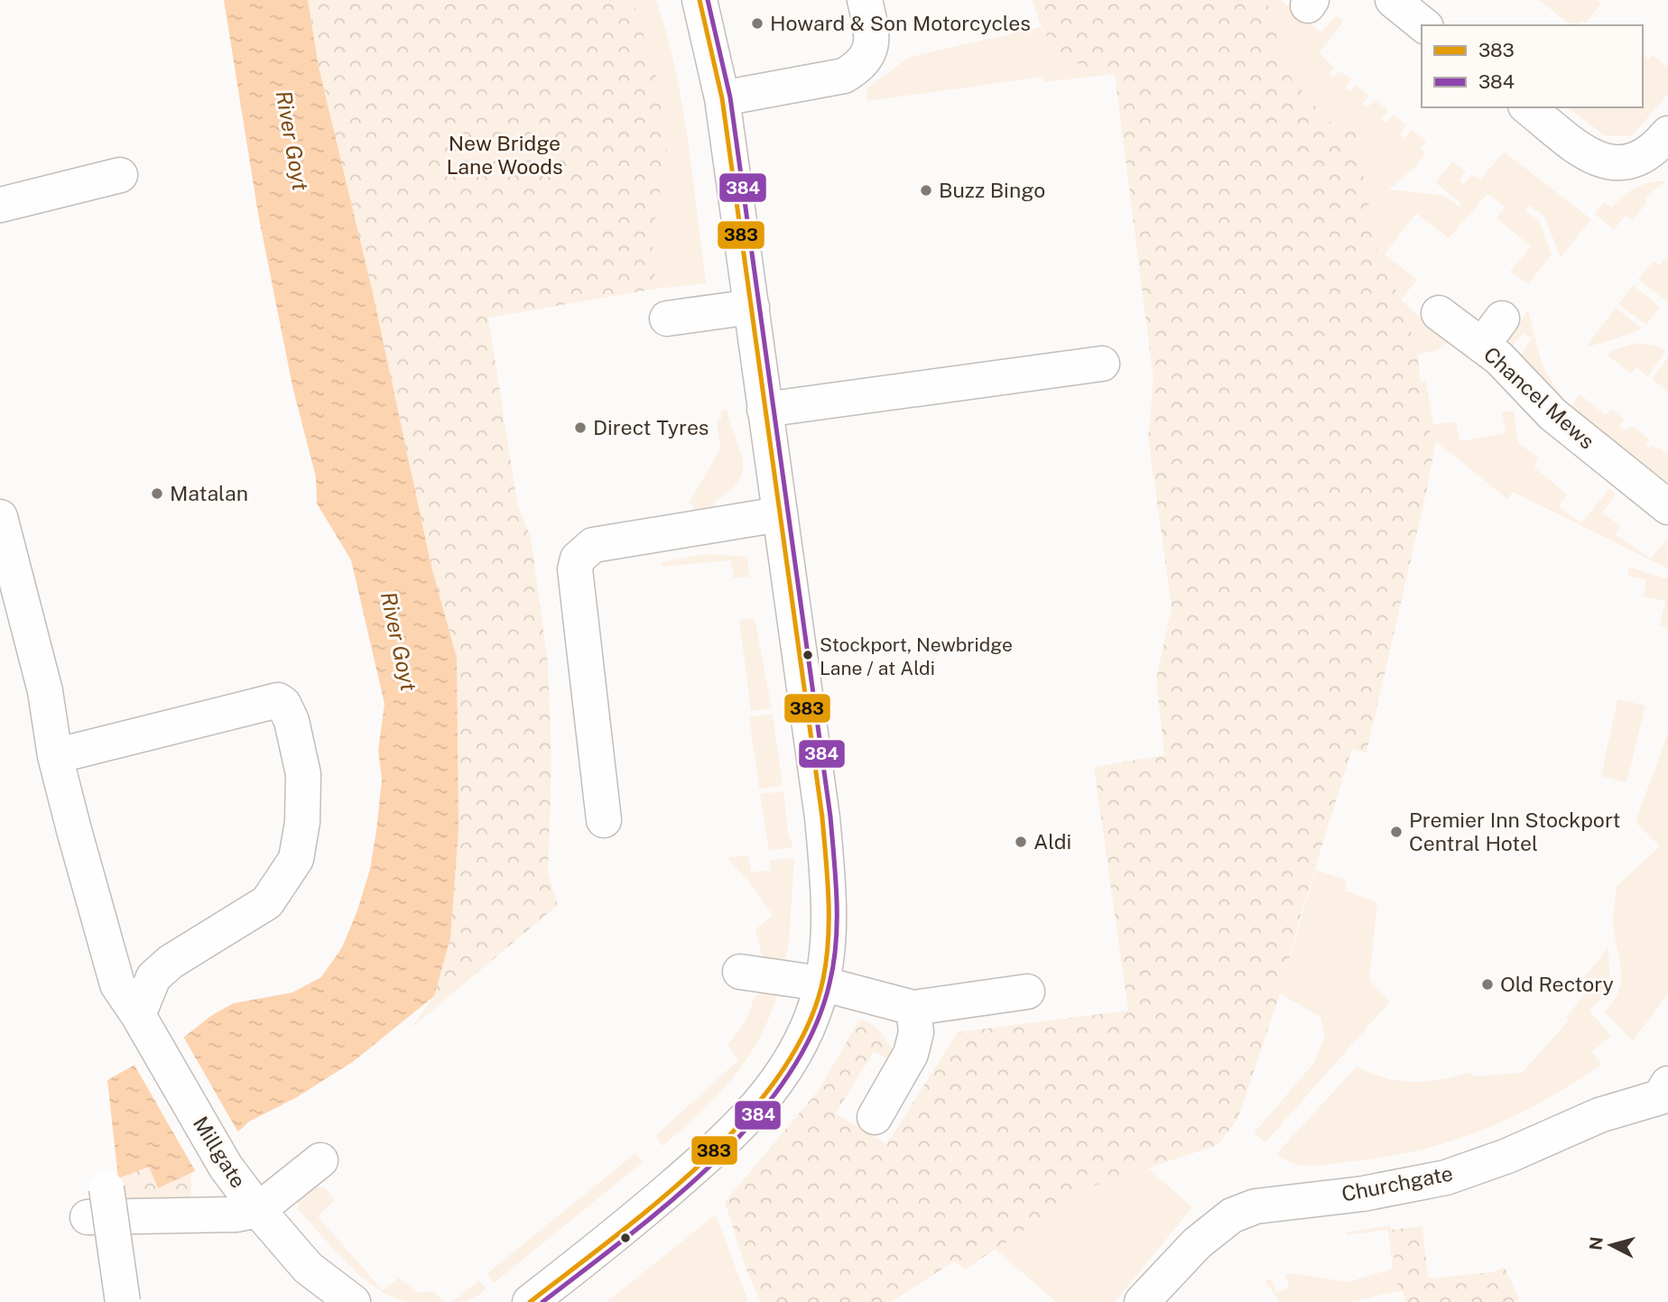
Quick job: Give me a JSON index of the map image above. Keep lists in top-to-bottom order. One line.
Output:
{"streets":{"street":["Chancel Mews","Millgate","Churchgate"]},"water":["River Goyt"],"parks":["New Bridge Lane Woods"],"places":["Howard & Son Motorcycles","Buzz Bingo","Direct Tyres","Matalan","Stockport, Newbridge Lane / at Aldi","Premier Inn Stockport Central Hotel","Aldi","Old Rectory"],"lines":["transit line 383","transit line 384"],"legend":["383","384"],"north":"left"}
